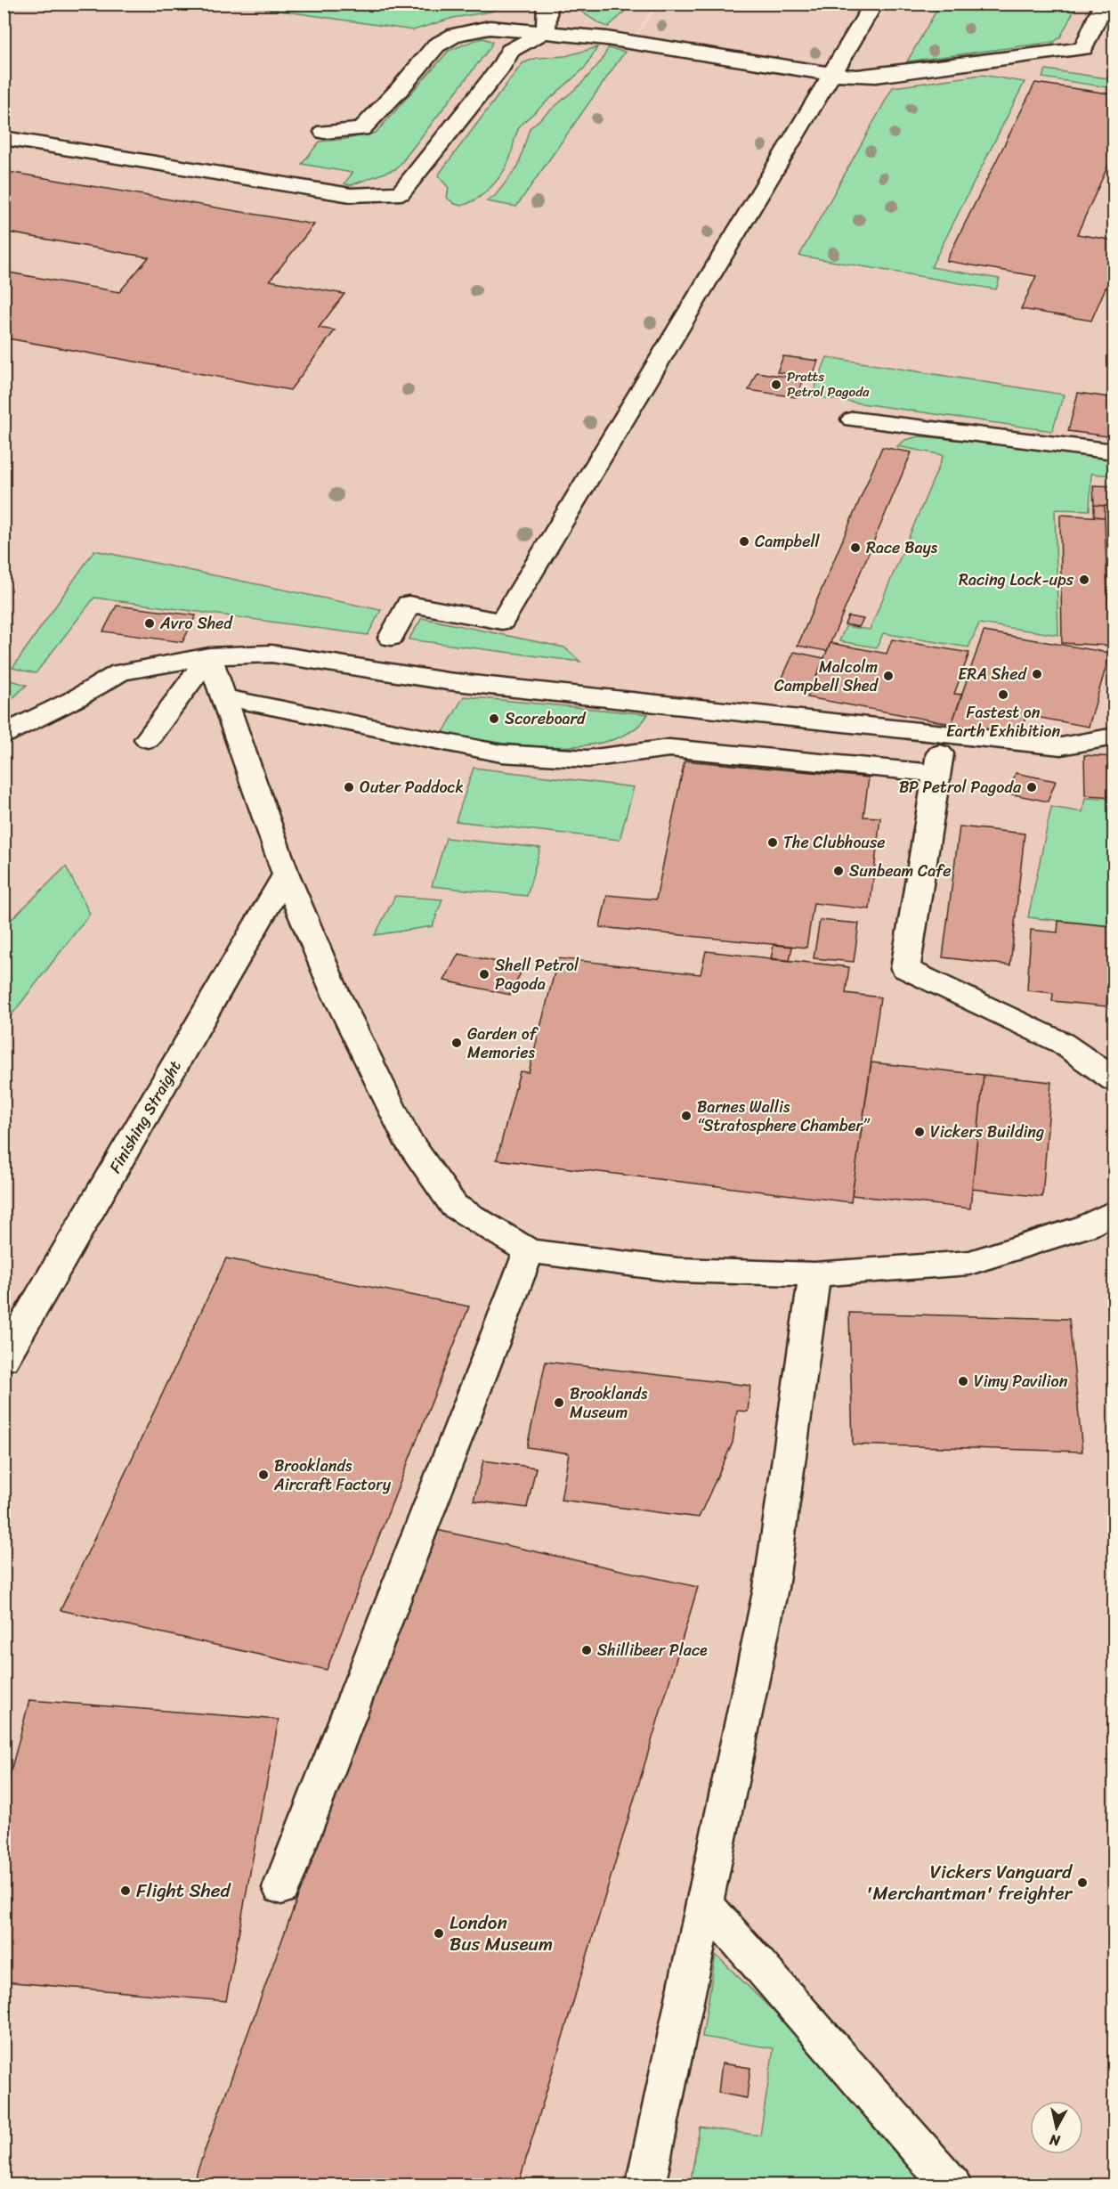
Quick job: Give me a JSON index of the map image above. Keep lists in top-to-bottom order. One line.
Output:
{"streets":{"street":["Finishing Straight"]},"places":["Pratts Petrol Pagoda","Campbell","Race Bays","Racing Lock-ups","Avro Shed","ERA Shed","Malcolm Campbell Shed","Fastest on Earth Exhibition","Scoreboard","Outer Paddock","BP Petrol Pagoda","The Clubhouse","Sunbeam Cafe","Shell Petrol Pagoda","Garden of Memories","Barnes Wallis “Stratosphere Chamber”","Vickers Building","Vimy Pavilion","Brooklands Museum","Brooklands Aircraft Factory","Shillibeer Place","Vickers Vanguard 'Merchantman' freighter","Flight Shed","London Bus Museum"],"north":"bottom"}
